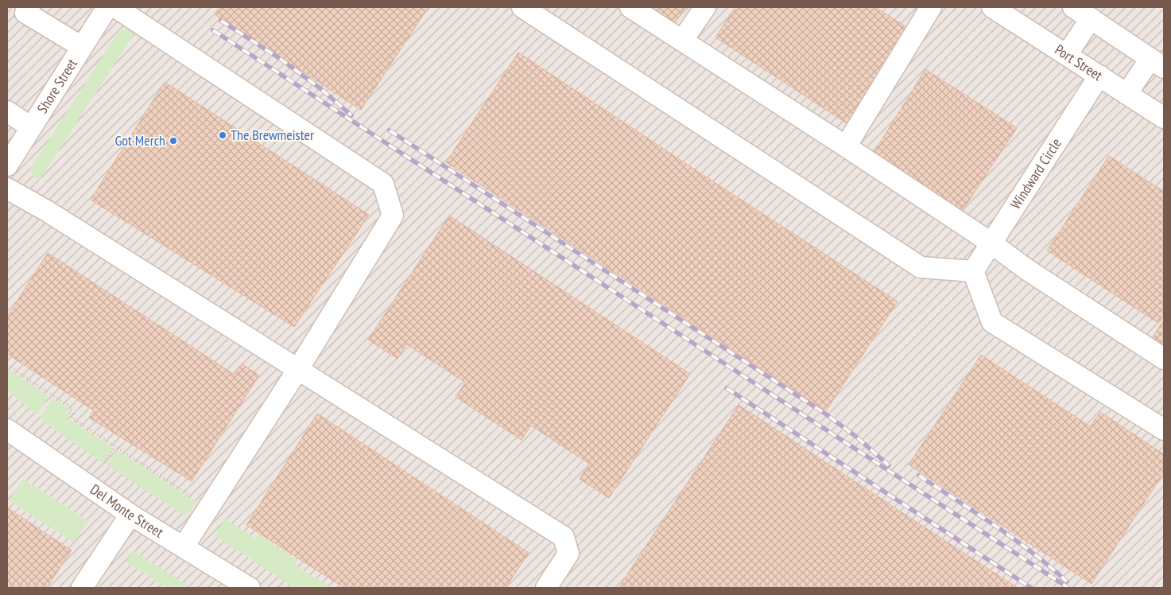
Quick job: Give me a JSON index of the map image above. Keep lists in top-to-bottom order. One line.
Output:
{"streets":{"street":["Port Street","Shore Street","Windward Circle","Del Monte Street"]},"crossings":[["Port Street","Windward Circle"]],"places":["The Brewmeister","Got Merch"]}
